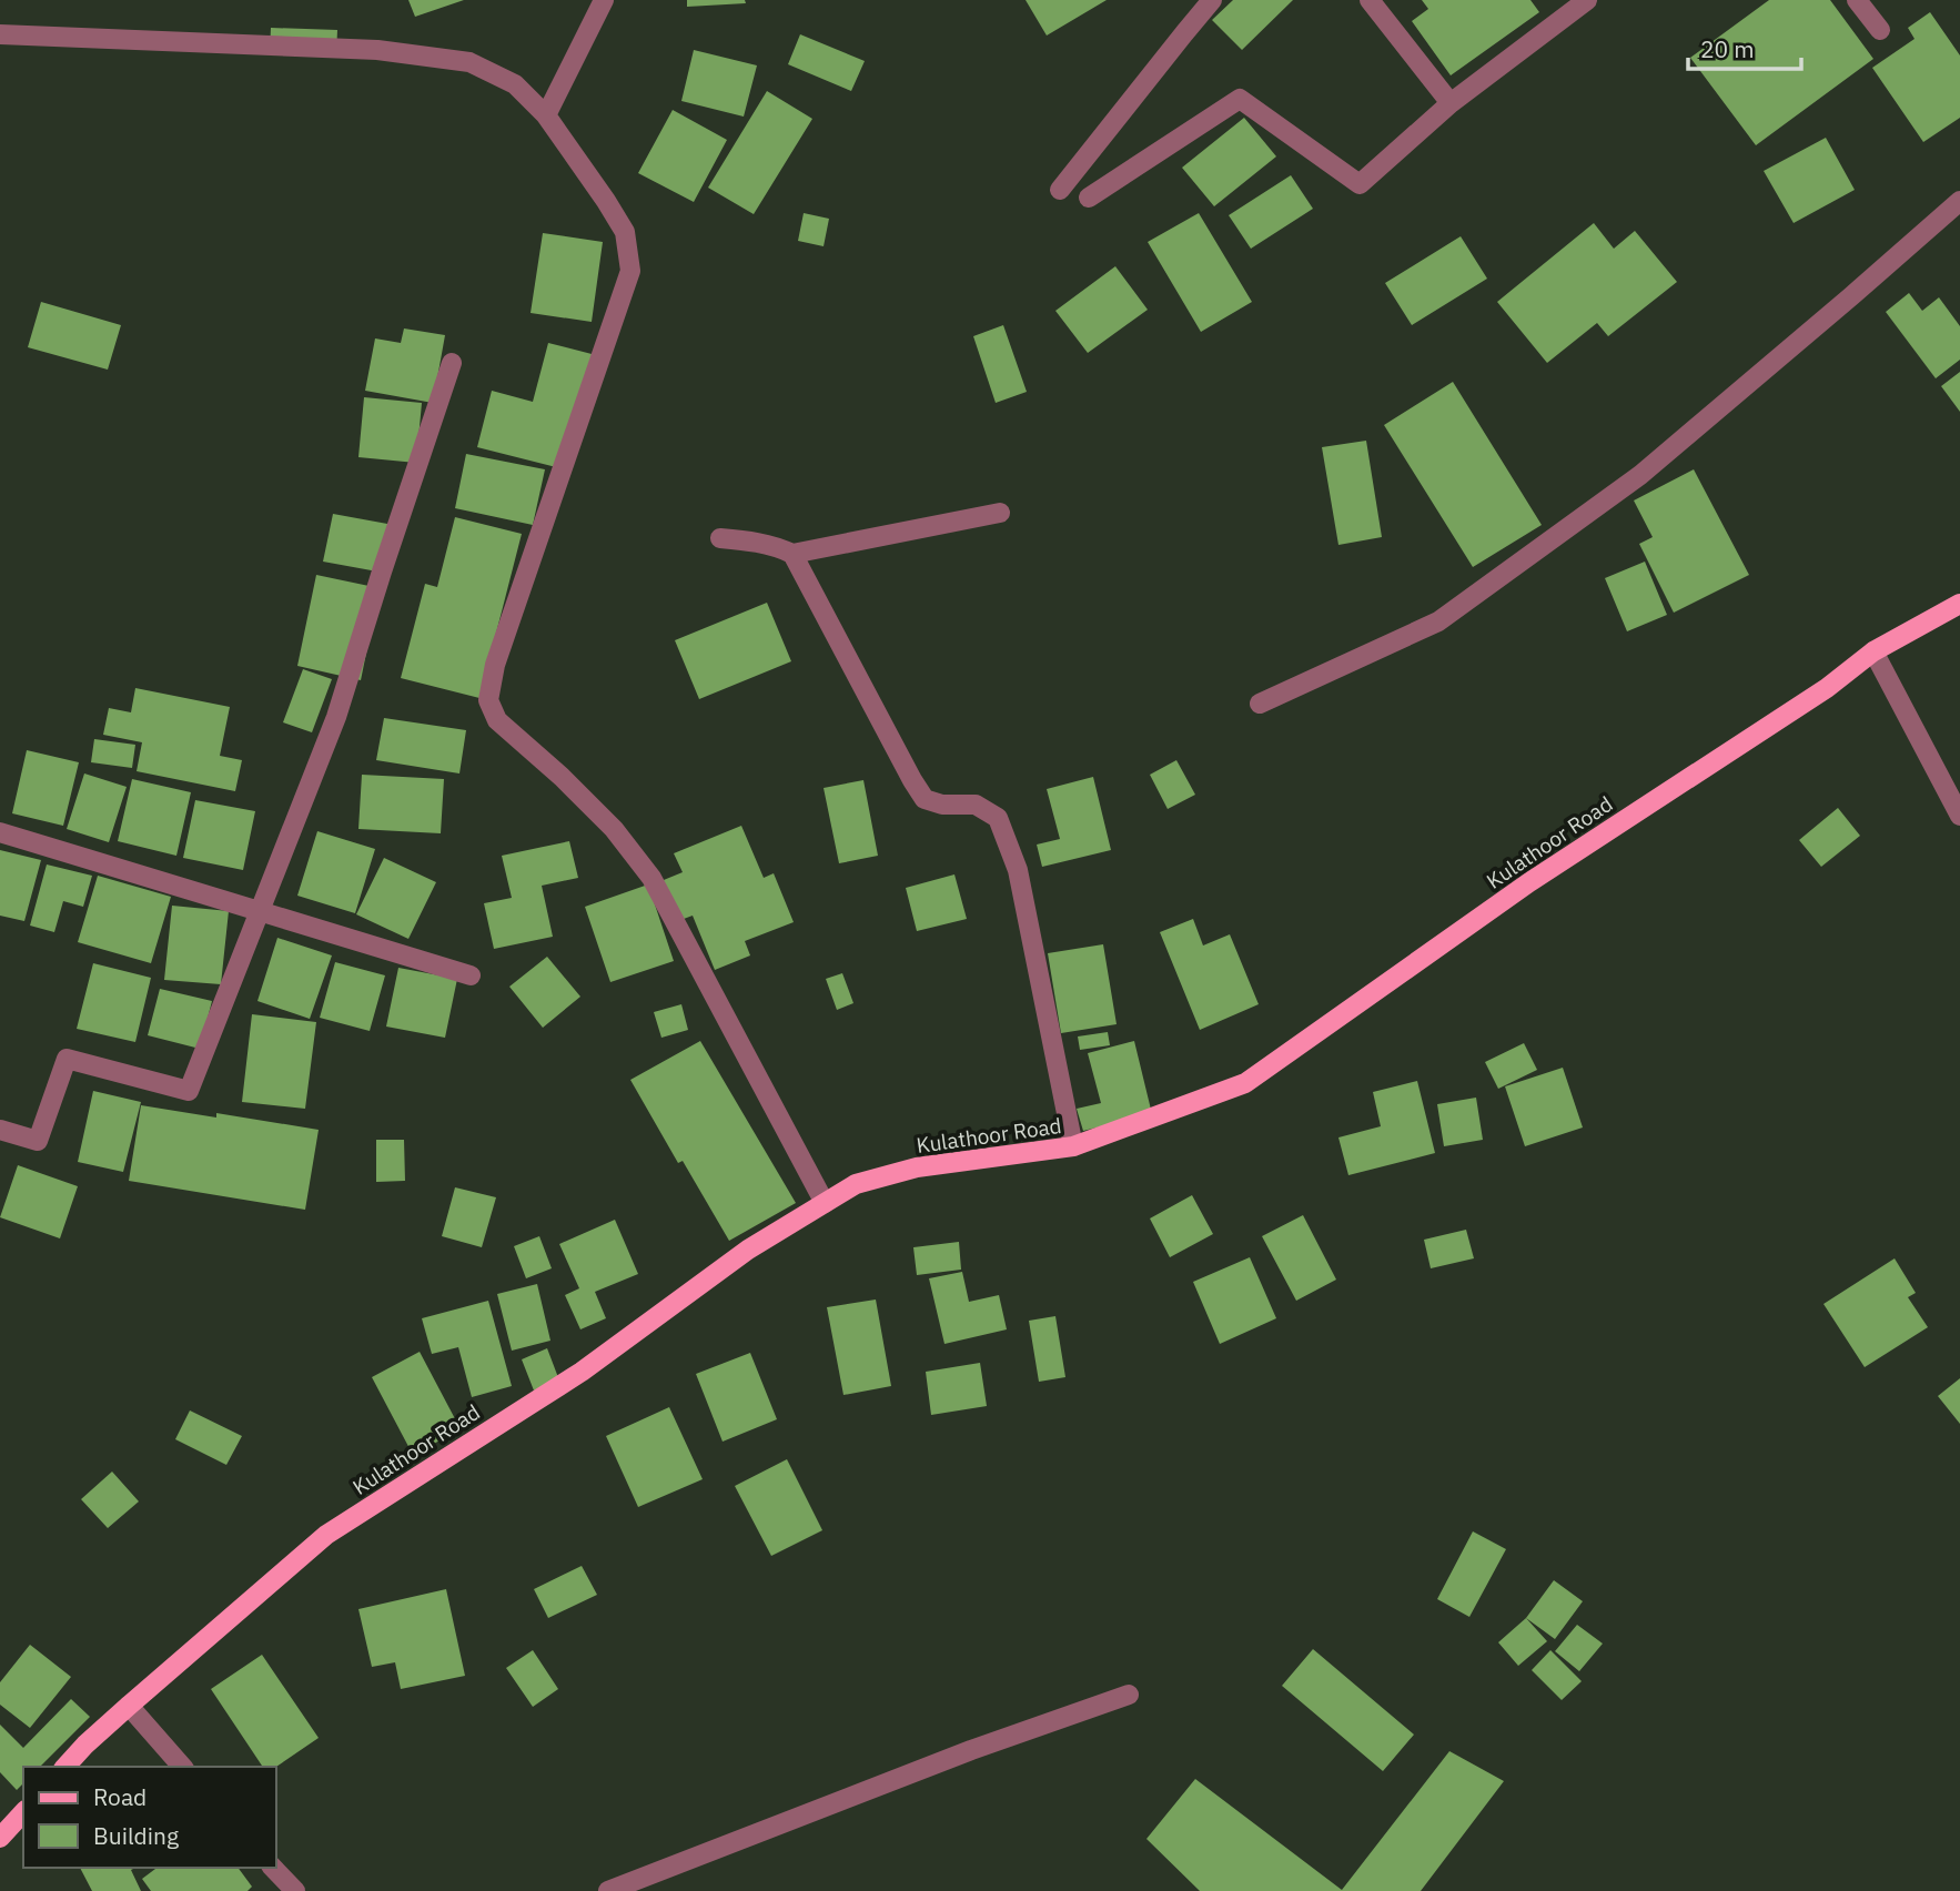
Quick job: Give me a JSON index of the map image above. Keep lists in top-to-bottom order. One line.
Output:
{"streets":{"main road":["Kulathoor Road"]},"legend":["Road","Building"],"scale_bar":"20 m"}
